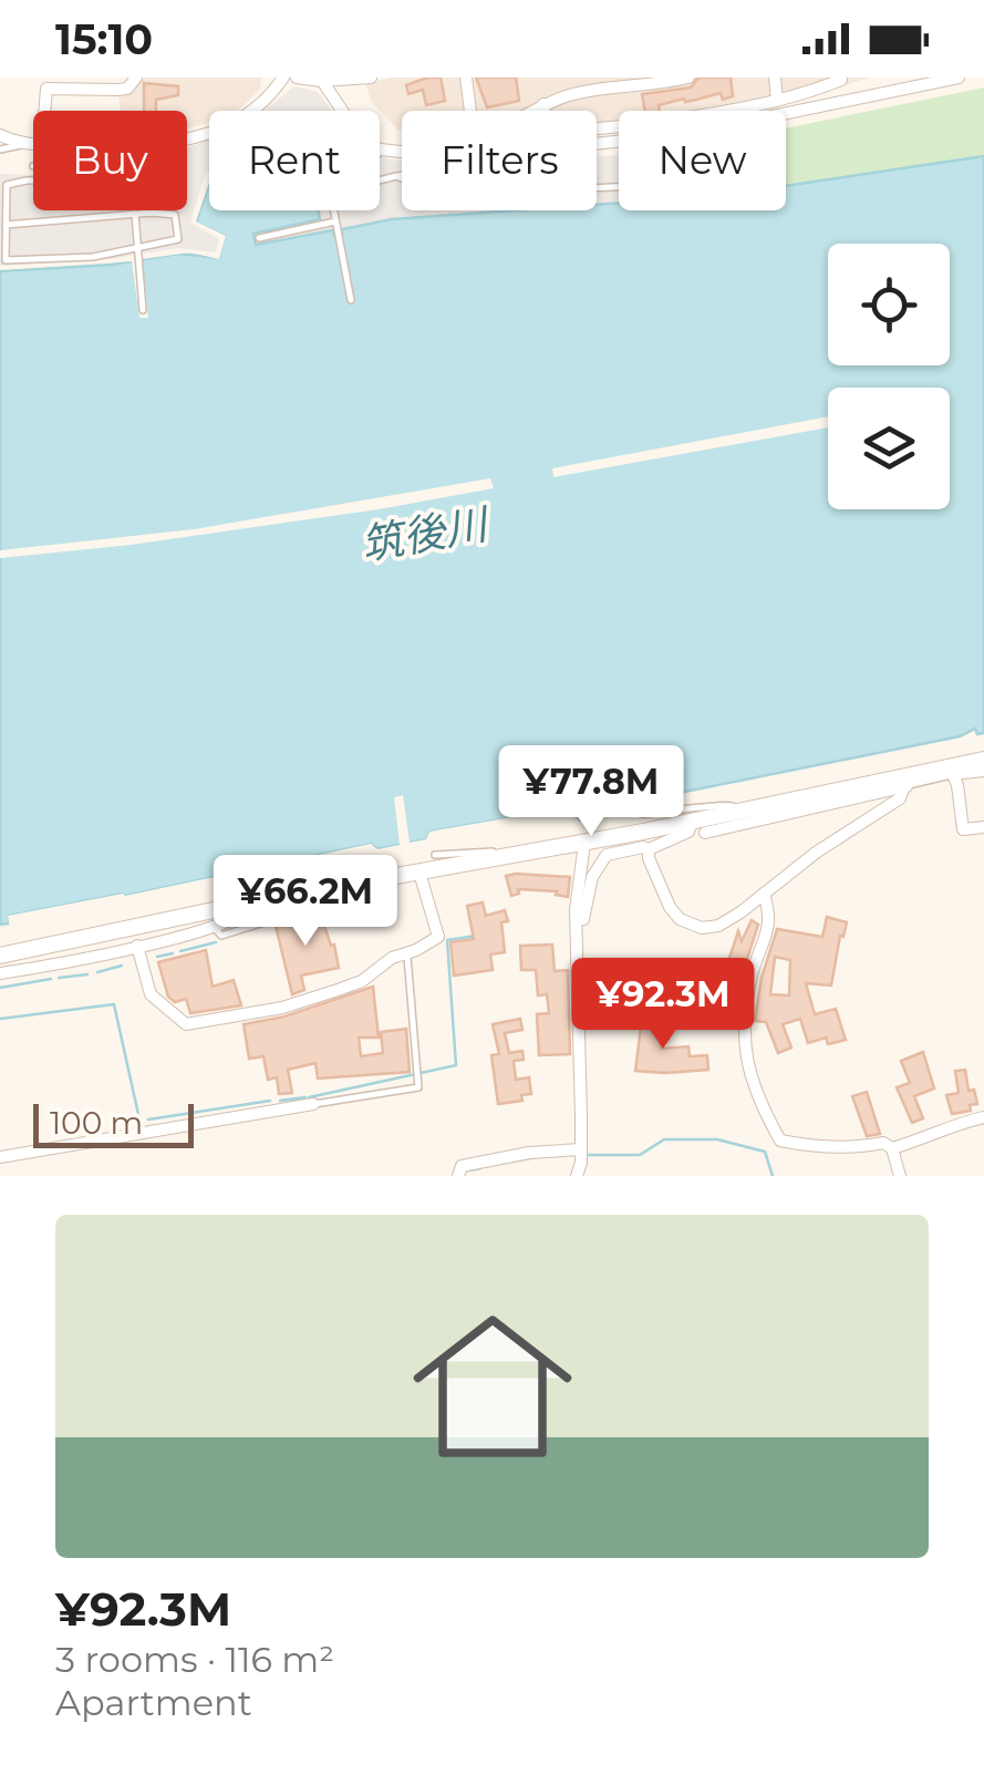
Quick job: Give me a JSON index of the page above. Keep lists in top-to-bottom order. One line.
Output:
{"water":["筑後川"],"scale_bar":"100 m","page":{"status":"15:10","chip":["Buy","Rent","Filters","New"],"price":["¥77.8M","¥66.2M","¥92.3M"],"scale":"100 m","list":[{"name":"¥92.3M","note":"3 rooms · 116 m² · Apartment"}]}}
